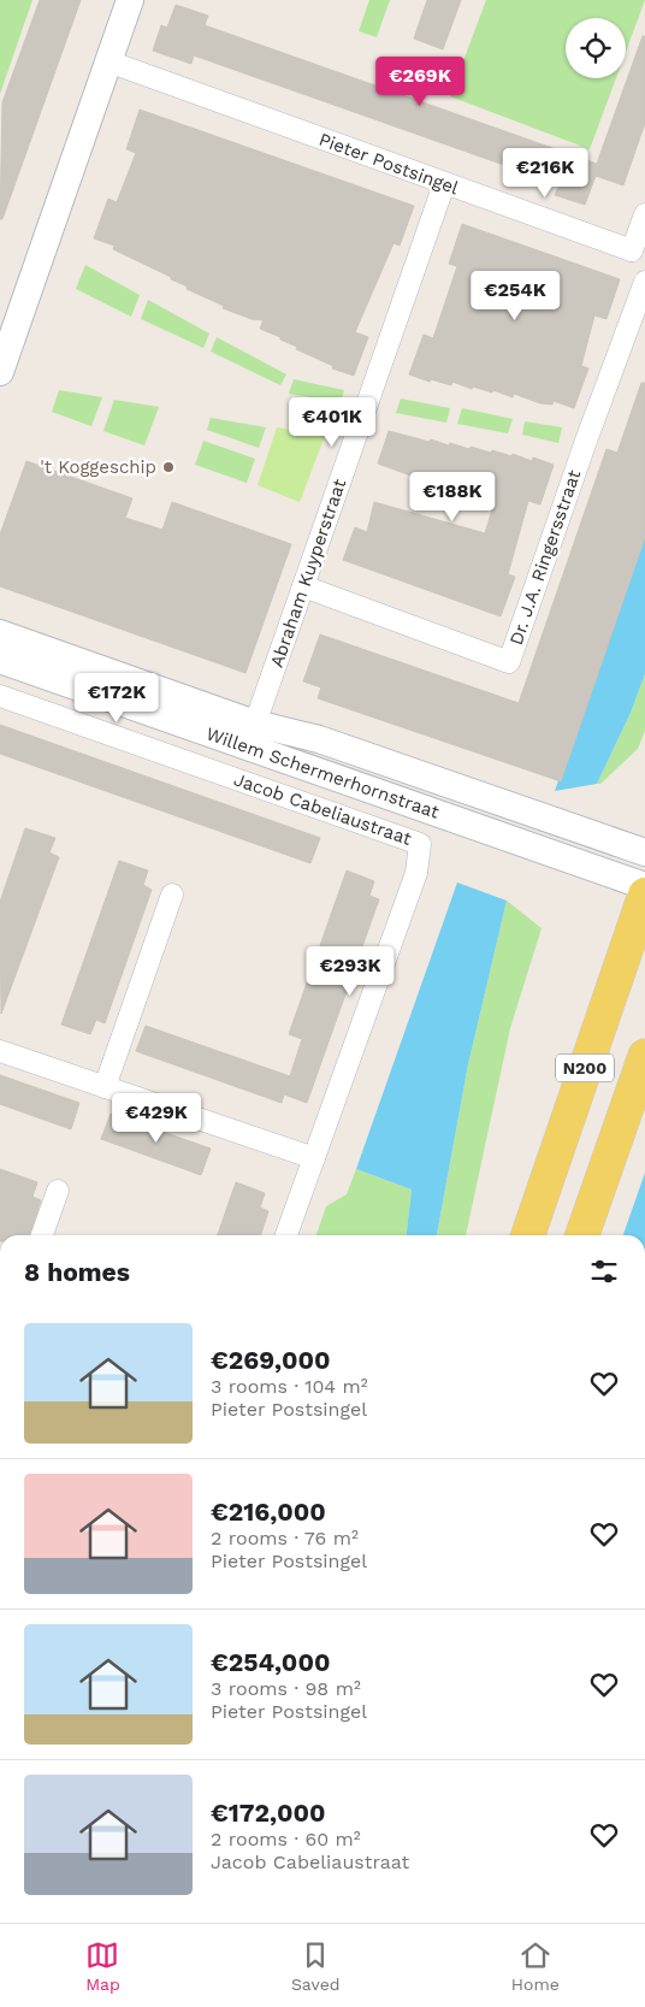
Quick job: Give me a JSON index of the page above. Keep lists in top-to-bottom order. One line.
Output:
{"streets":{"main road":["N200"],"street":["Pieter Postsingel","Dr. J.A. Ringersstraat","Abraham Kuyperstraat","Willem Schermerhornstraat","Jacob Cabeliaustraat"]},"crossings":[["Pieter Postsingel","Abraham Kuyperstraat"],["Dr. J.A. Ringersstraat","Abraham Kuyperstraat"],["Abraham Kuyperstraat","Willem Schermerhornstraat"]],"places":["'t Koggeschip"],"page":{"price":["€269K","€216K","€254K","€401K","€188K","€172K","€293K","€429K"],"heading":"8 homes","list":[{"name":"€269,000","note":"3 rooms · 104 m² · Pieter Postsingel"},{"name":"€216,000","note":"2 rooms · 76 m² · Pieter Postsingel"},{"name":"€254,000","note":"3 rooms · 98 m² · Pieter Postsingel"},{"name":"€172,000","note":"2 rooms · 60 m² · Jacob Cabeliaustraat"}],"tabs":["Map","Saved","Home"]}}
